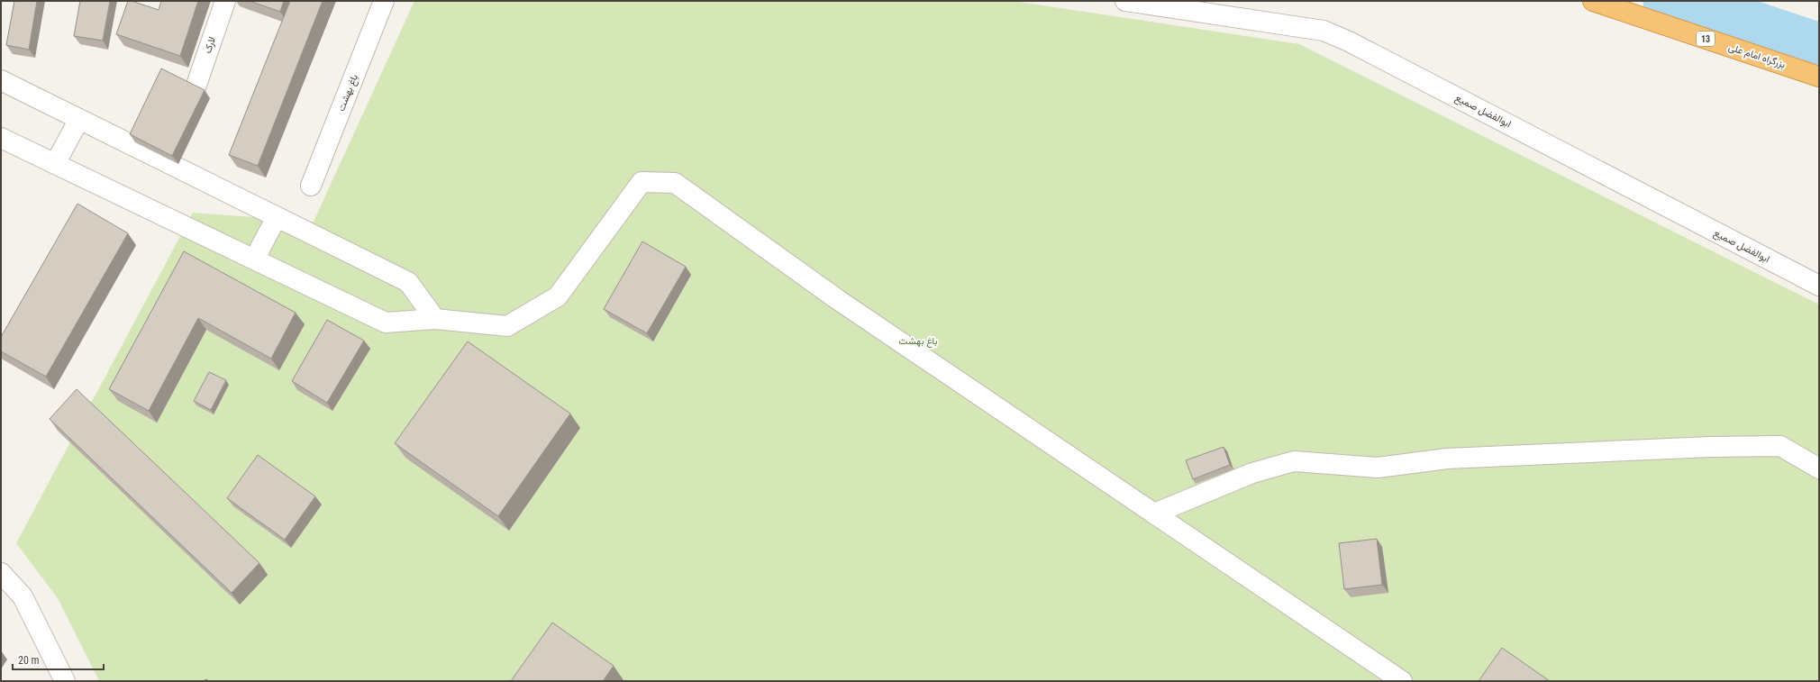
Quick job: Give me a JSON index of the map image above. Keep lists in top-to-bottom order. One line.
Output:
{"streets":{"highway":["13","بزرگراه امام علی"],"street":["لارک","باغ بهشت","ابوالفضل صمیع"]},"parks":["باغ بهشت"],"scale_bar":"20 m"}
